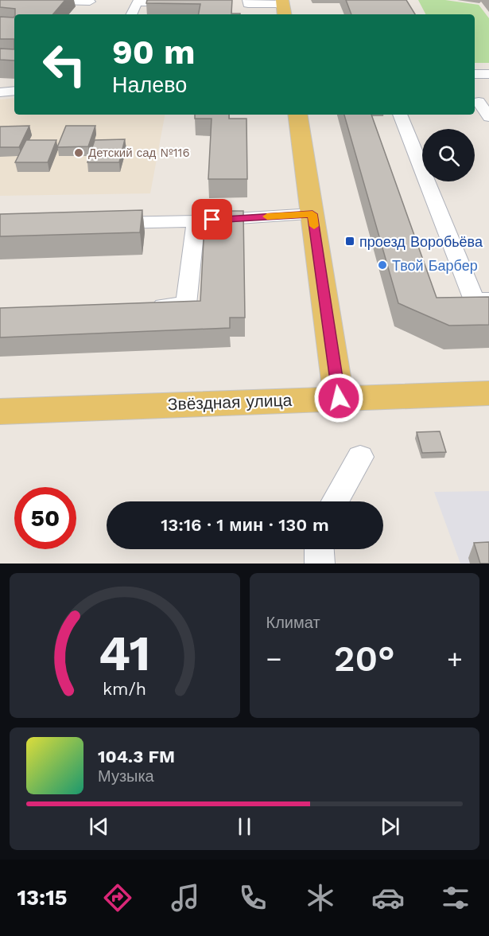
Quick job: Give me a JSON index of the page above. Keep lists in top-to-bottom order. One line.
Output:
{"streets":{"main road":["Звёздная улица"]},"places":{"other":["Детский сад №116","Твой Барбер"],"transit":["проезд Воробьёва"]},"page":{"turn":["90 m","Налево"],"limit":"50","trip":"13:16 · 1 мин · 130 m","tile":"Климат","heat":["−","20°","+"],"song":["104.3 FM","Музыка"],"tabs":"13:15","gauge":["41","km/h"]}}
